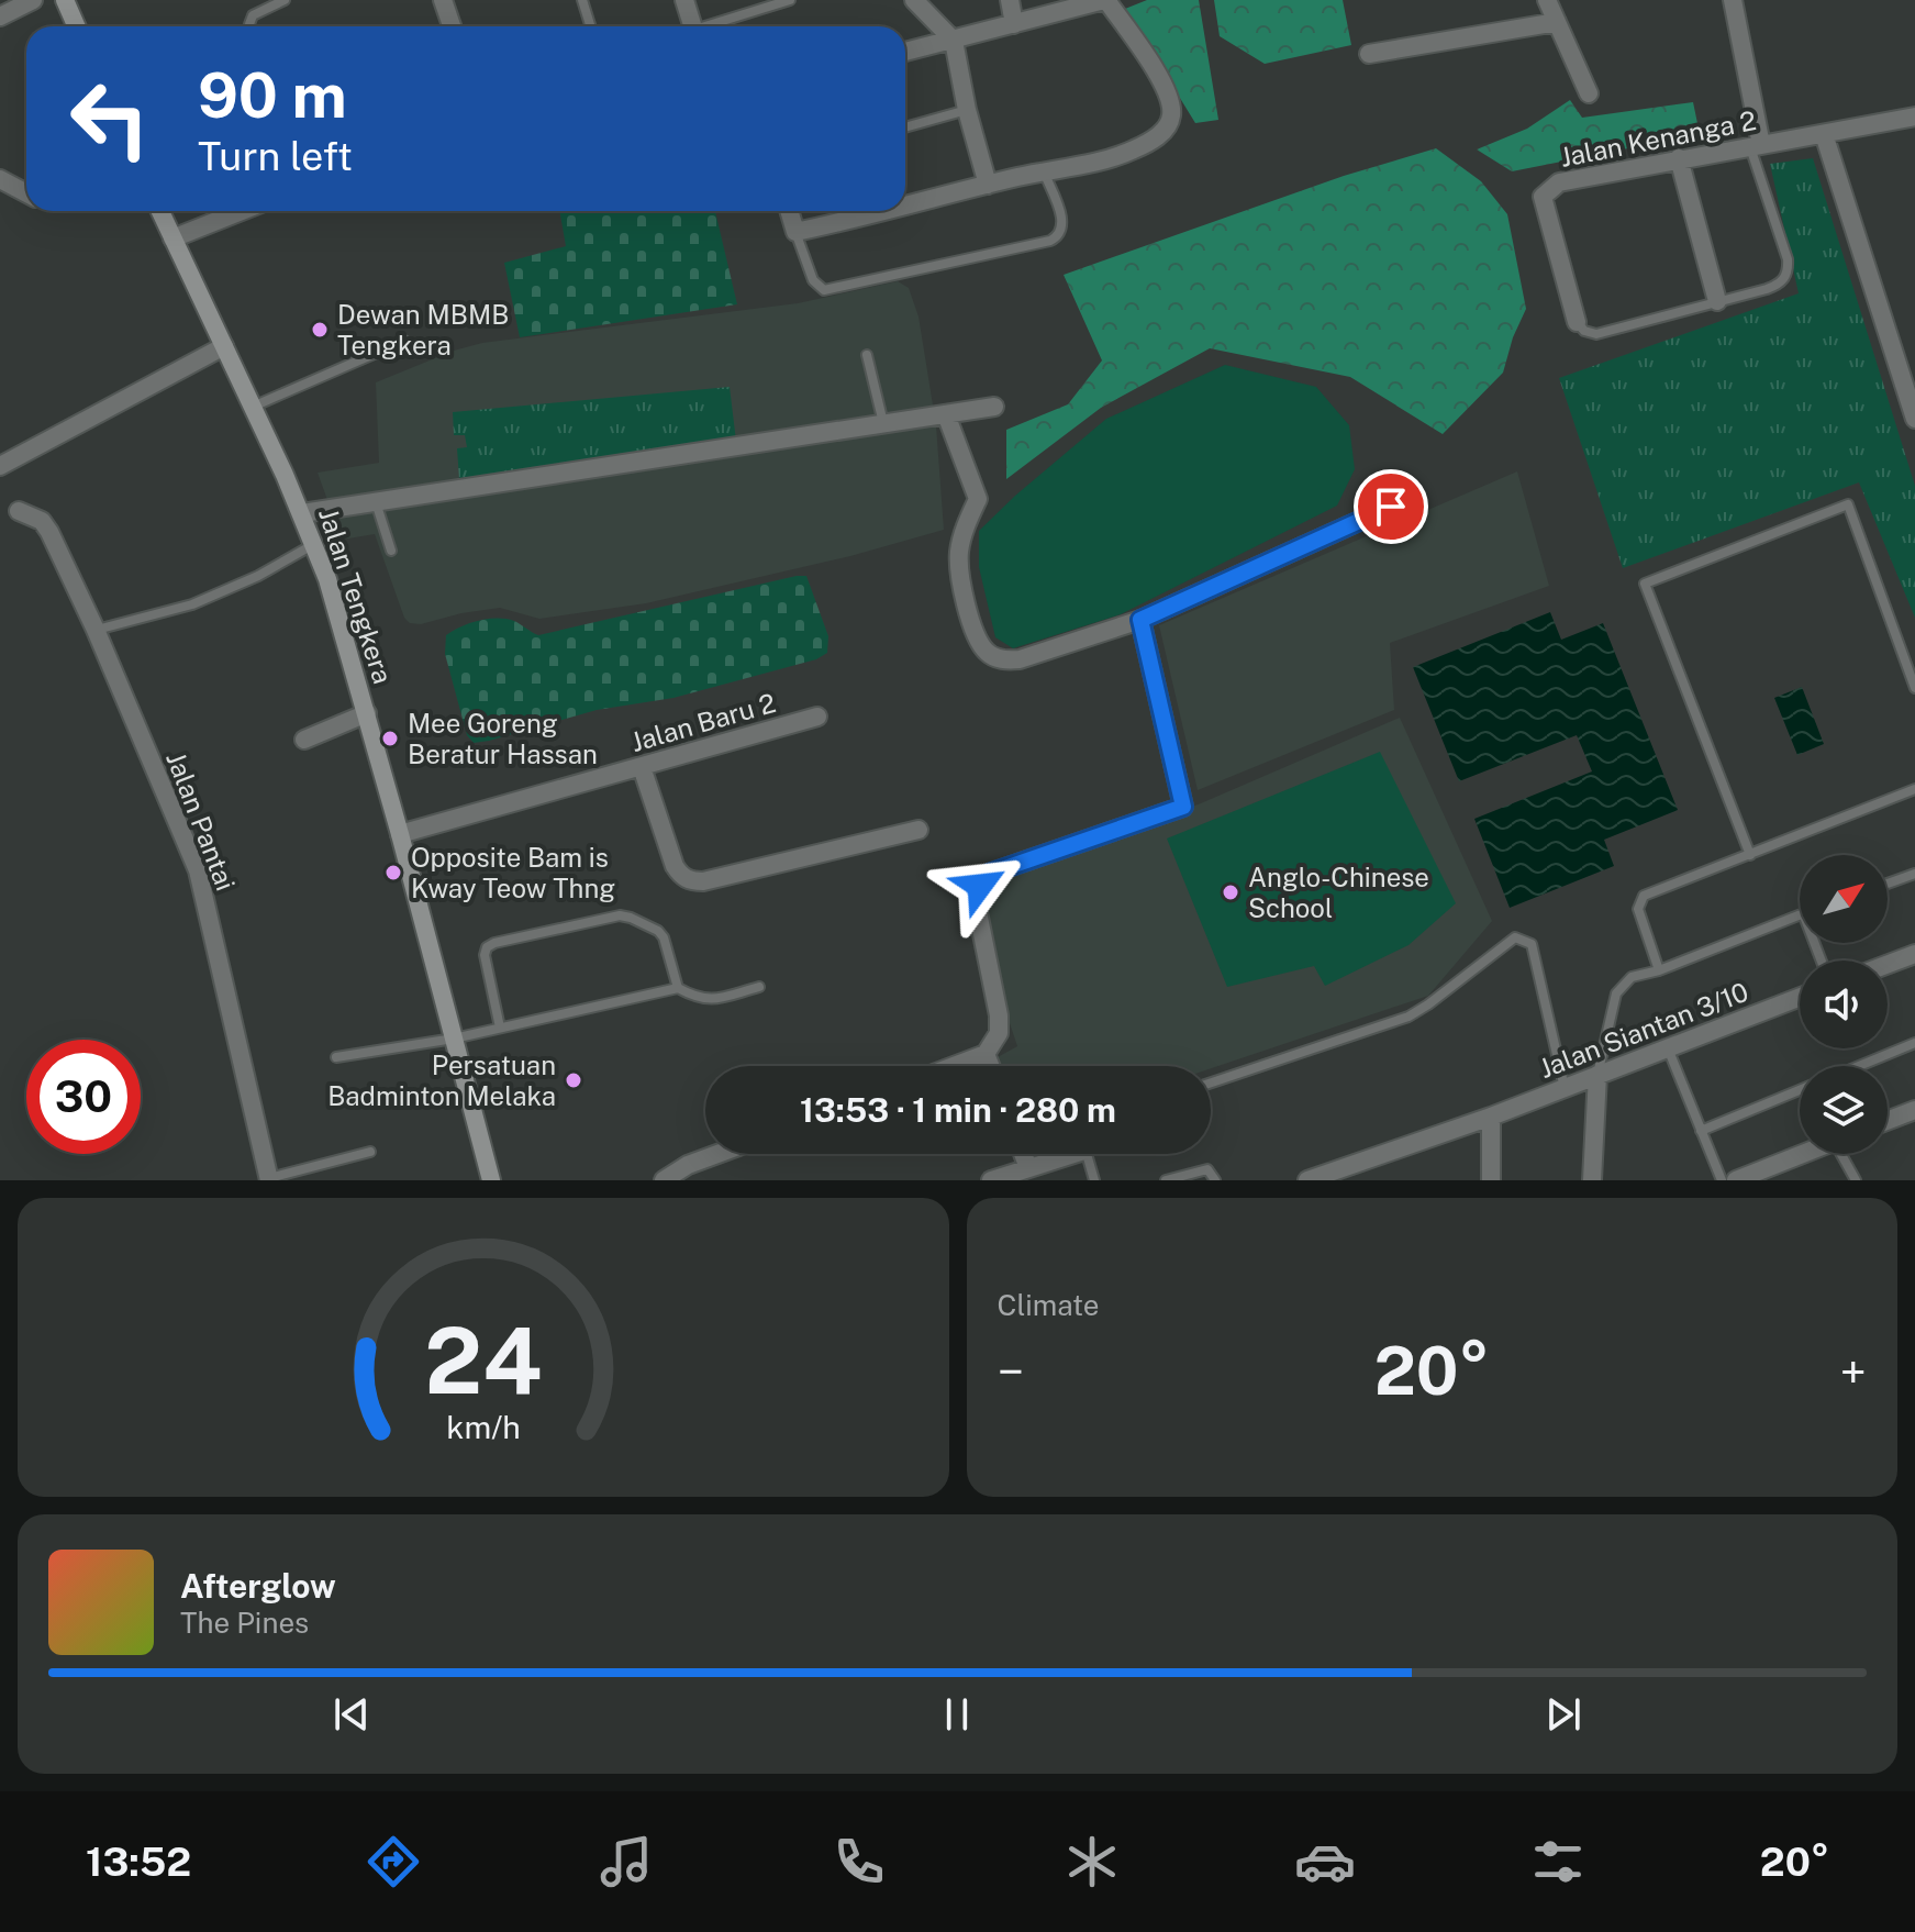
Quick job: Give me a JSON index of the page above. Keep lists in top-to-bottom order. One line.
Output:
{"streets":{"main road":["Jalan Tengkera"],"street":["Jalan Kenanga 2","Jalan Baru 2","Jalan Pantai","Jalan Siantan 3/10"]},"crossings":[["Jalan Tengkera","Jalan Baru 2"]],"places":["Dewan MBMB Tengkera","Mee Goreng Beratur Hassan","Opposite Bam is Kway Teow Thng","Anglo-Chinese School","Persatuan Badminton Melaka"],"north":"top right","page":{"turn":["90 m","Turn left"],"limit":"30","trip":"13:53 · 1 min · 280 m","tile":"Climate","heat":["−","20°","+"],"song":["Afterglow","The Pines"],"tabs":["13:52","20°"],"gauge":["24","km/h"]}}
